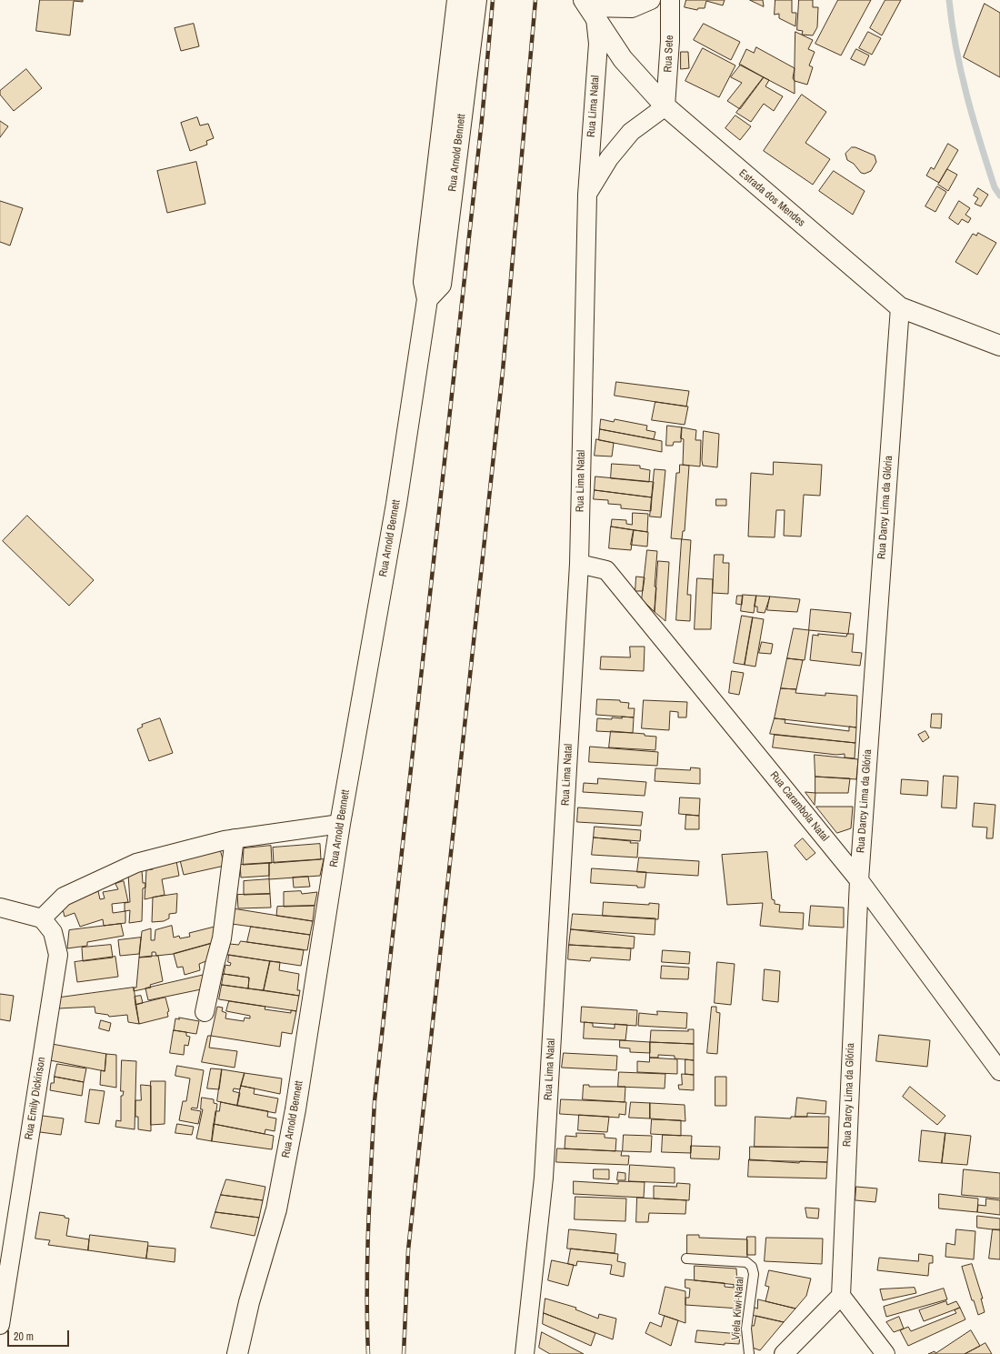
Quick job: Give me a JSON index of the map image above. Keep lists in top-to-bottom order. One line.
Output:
{"streets":{"street":["Rua Sete","Rua Lima Natal","Rua Arnold Bennett","Estrada dos Mendes","Rua Darcy Lima da Glória","Rua Carambola Natal","Rua Emily Dickinson"],"lane":["Viela Kiwi Natal"]},"crossings":[["Rua Sete","Rua Lima Natal"],["Rua Sete","Estrada dos Mendes"],["Rua Lima Natal","Estrada dos Mendes"],["Rua Lima Natal","Rua Carambola Natal"],["Estrada dos Mendes","Rua Darcy Lima da Glória"],["Rua Darcy Lima da Glória","Rua Carambola Natal"]],"scale_bar":"20 m"}
